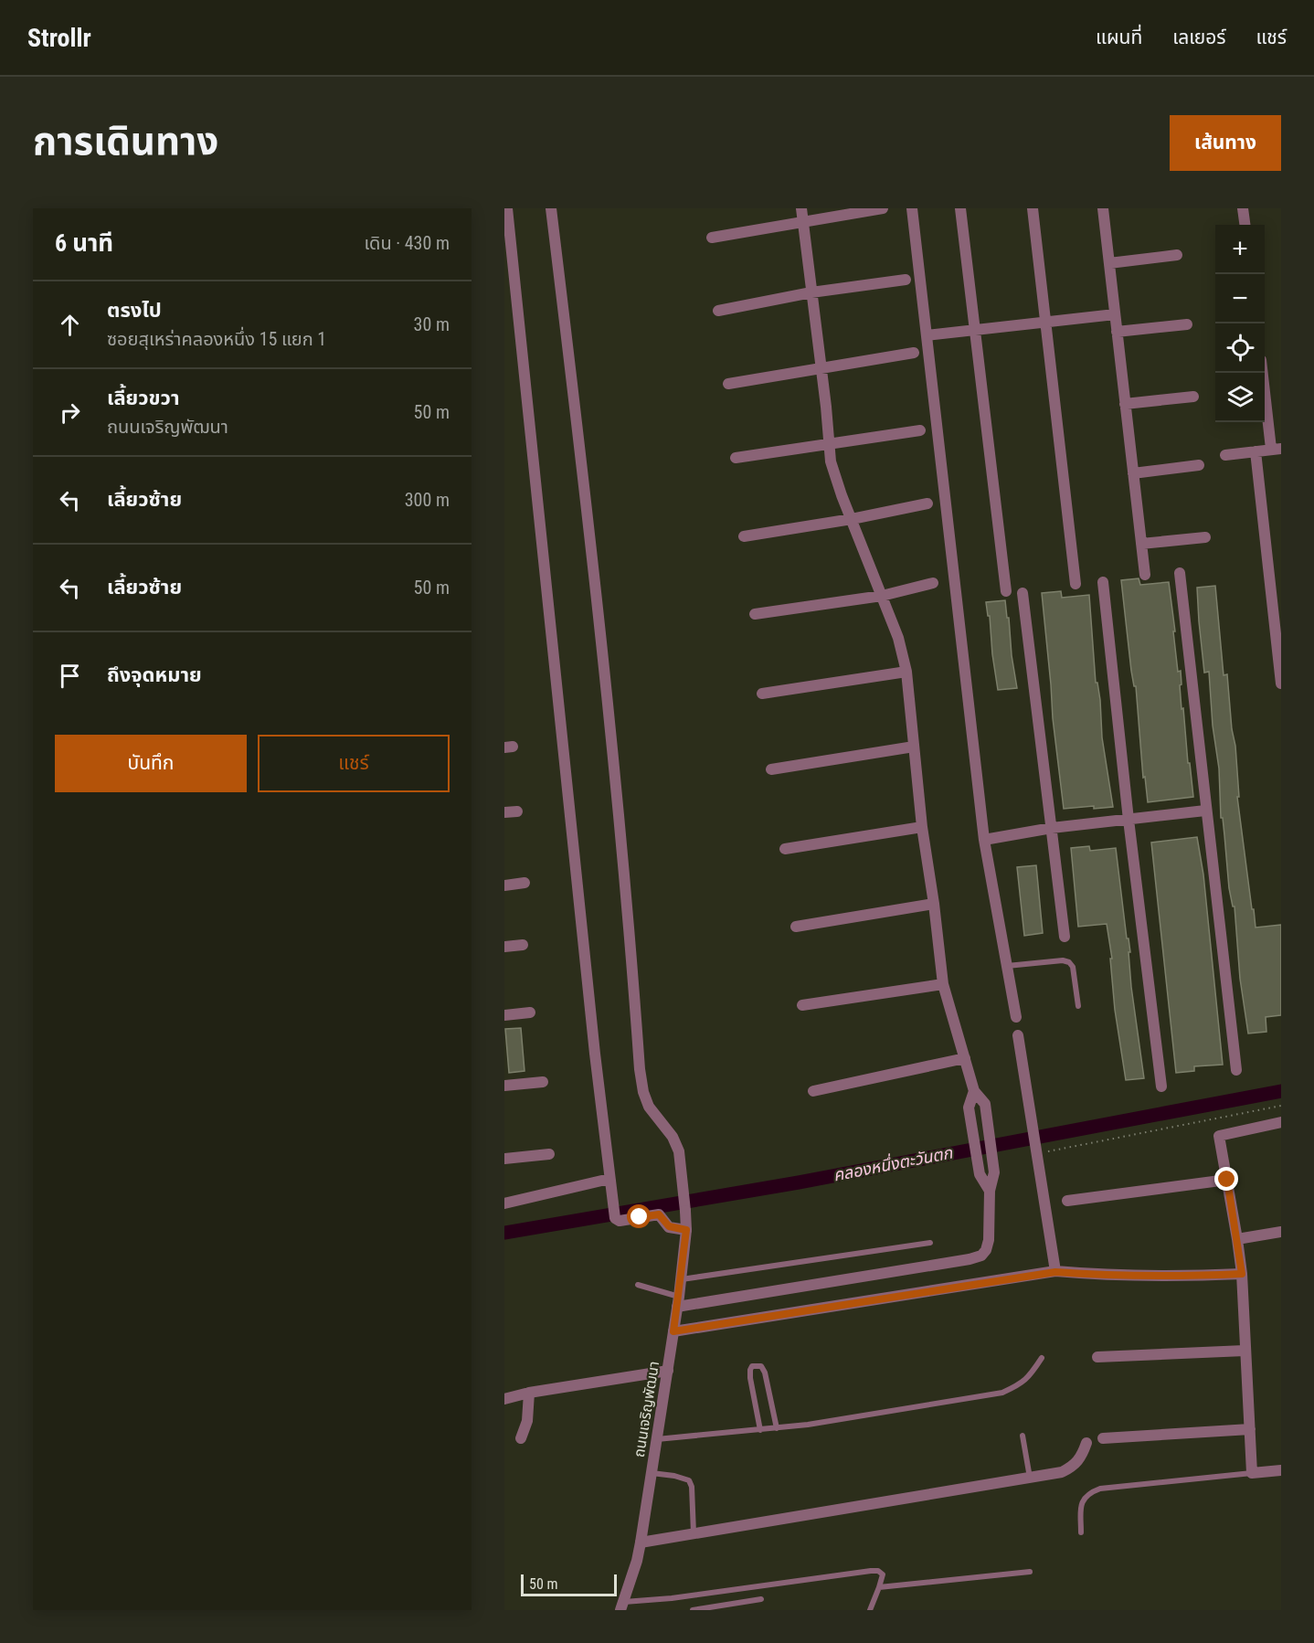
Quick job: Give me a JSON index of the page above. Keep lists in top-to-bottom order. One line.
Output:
{"streets":{"street":["ถนนเจริญพัฒนา"]},"water":["คลองหนึ่งตะวันตก"],"scale_bar":"50 m","page":{"header":"Strollr","nav":["แผนที่","เลเยอร์","แชร์"],"title":"การเดินทาง","buttons":["เส้นทาง",["บันทึก","แชร์"]],"heading":["6 นาที","เดิน · 430 m"],"map_buttons":["+","−"],"list":[["ตรงไป","ซอยสุเหร่าคลองหนึ่ง 15 แยก 1","30 m"],["เลี้ยวขวา","ถนนเจริญพัฒนา","50 m"],["เลี้ยวซ้าย","300 m"],["เลี้ยวซ้าย","50 m"],"ถึงจุดหมาย"],"scale":"50 m"}}
